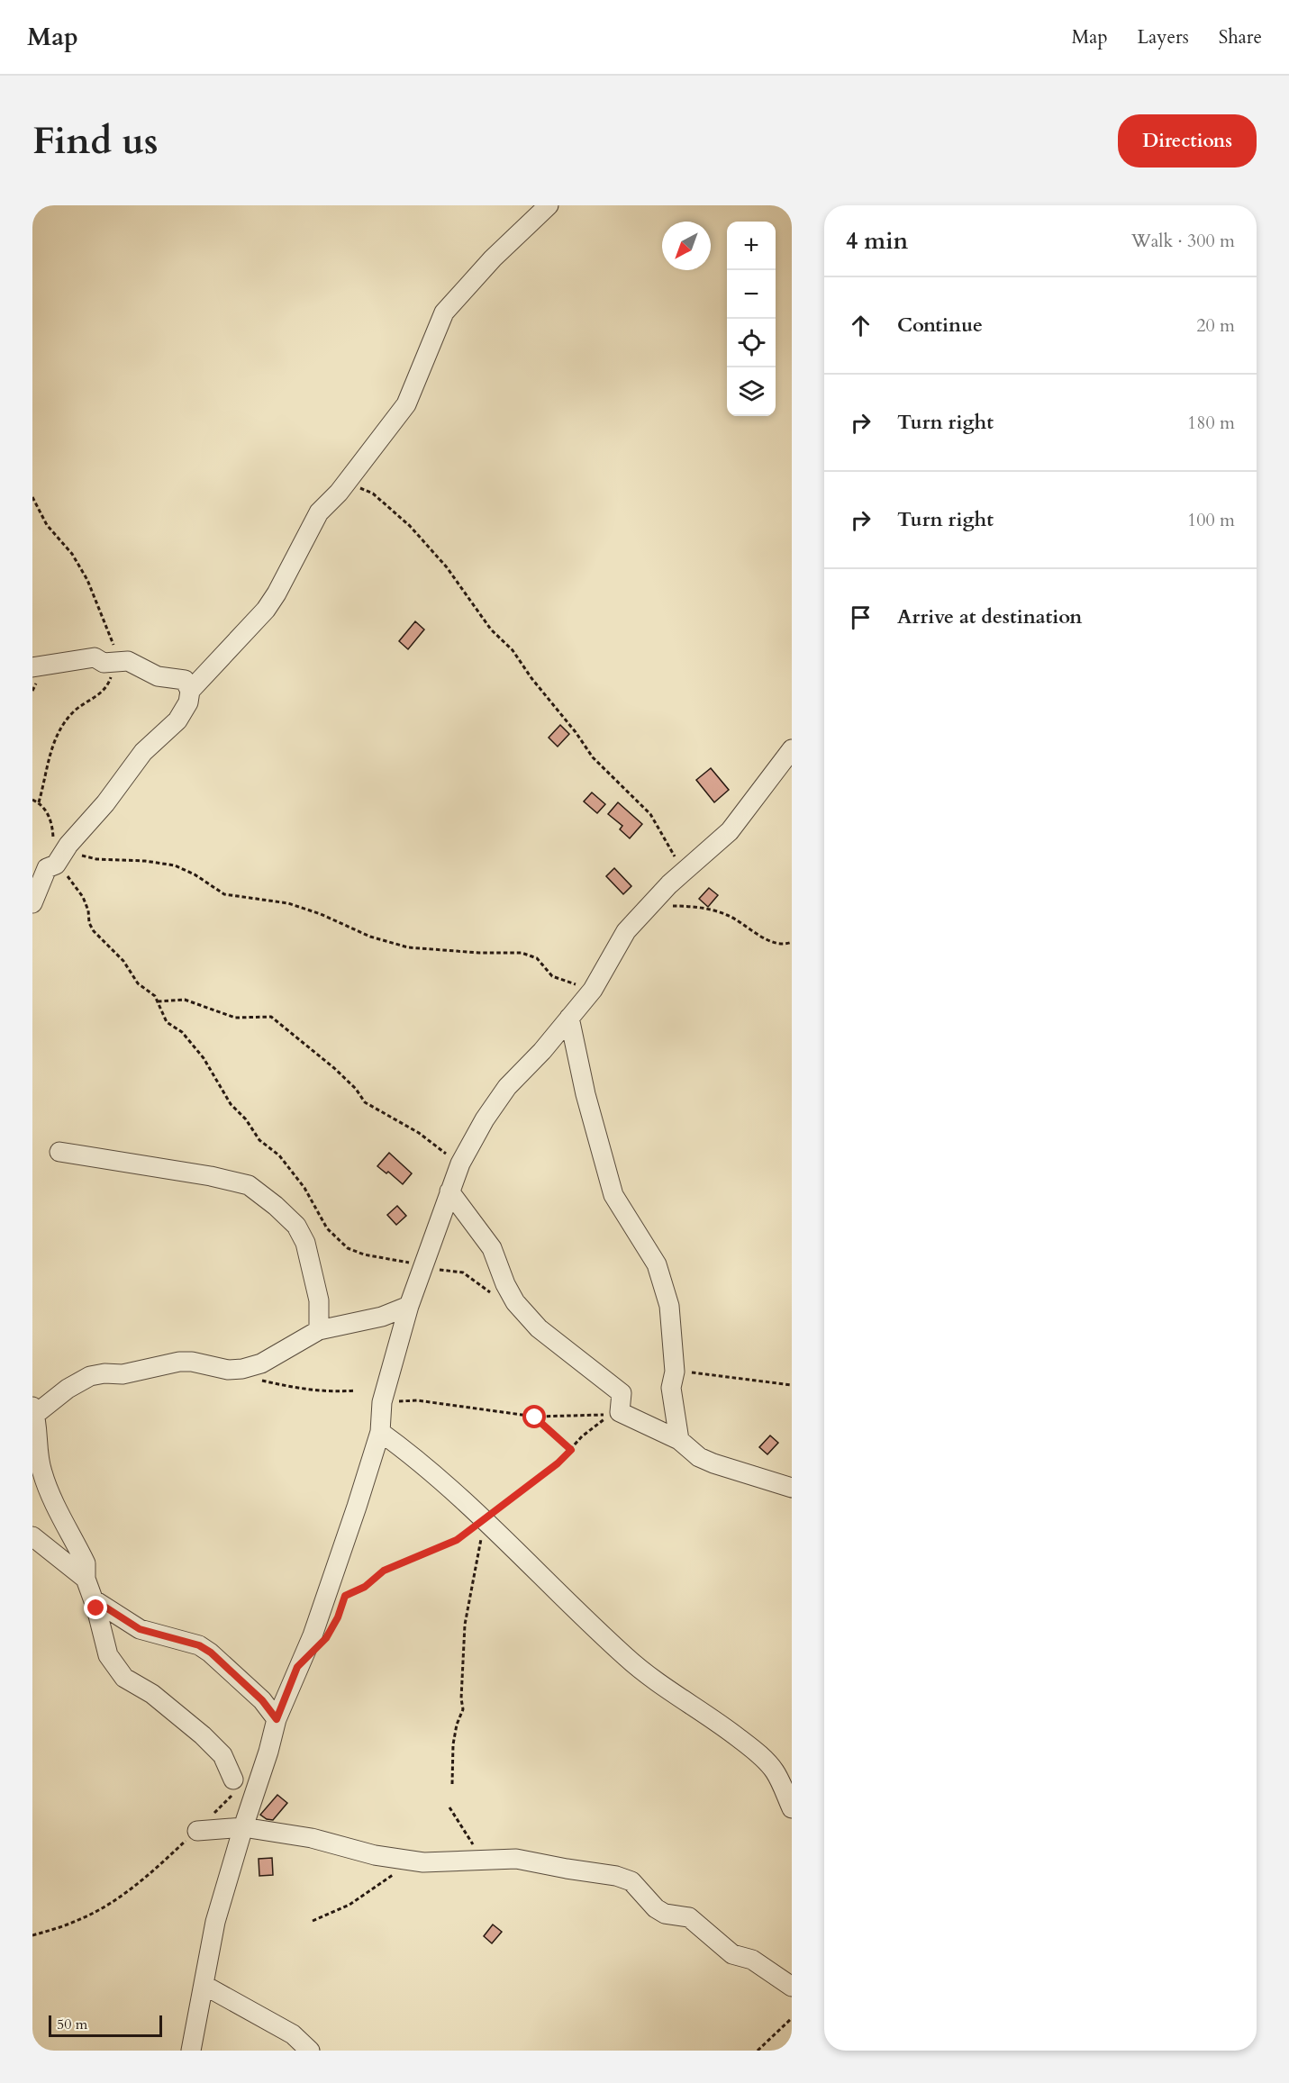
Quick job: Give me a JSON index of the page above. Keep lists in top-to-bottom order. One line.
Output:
{"scale_bar":"50 m","north":"bottom left","page":{"header":"Map","nav":["Map","Layers","Share"],"buttons":"Directions","title":"Find us","heading":["4 min","Walk · 300 m"],"map_buttons":["+","−"],"list":[["Continue","20 m"],["Turn right","180 m"],["Turn right","100 m"],"Arrive at destination"],"scale":"50 m"}}
